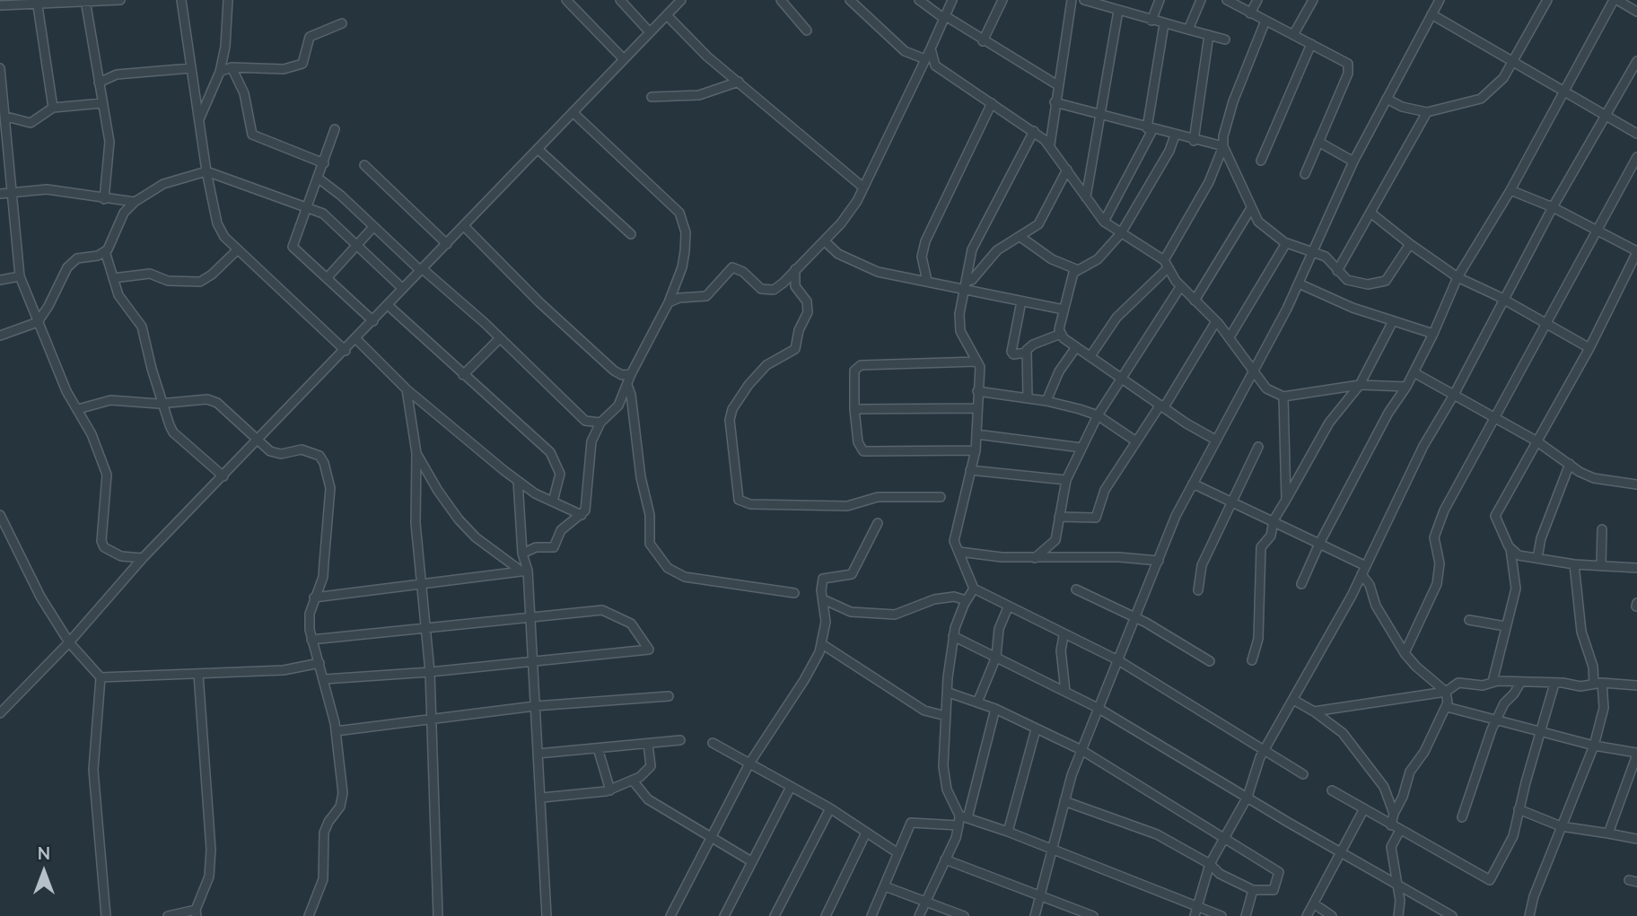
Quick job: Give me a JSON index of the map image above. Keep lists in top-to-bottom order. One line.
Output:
{"north":"top"}
